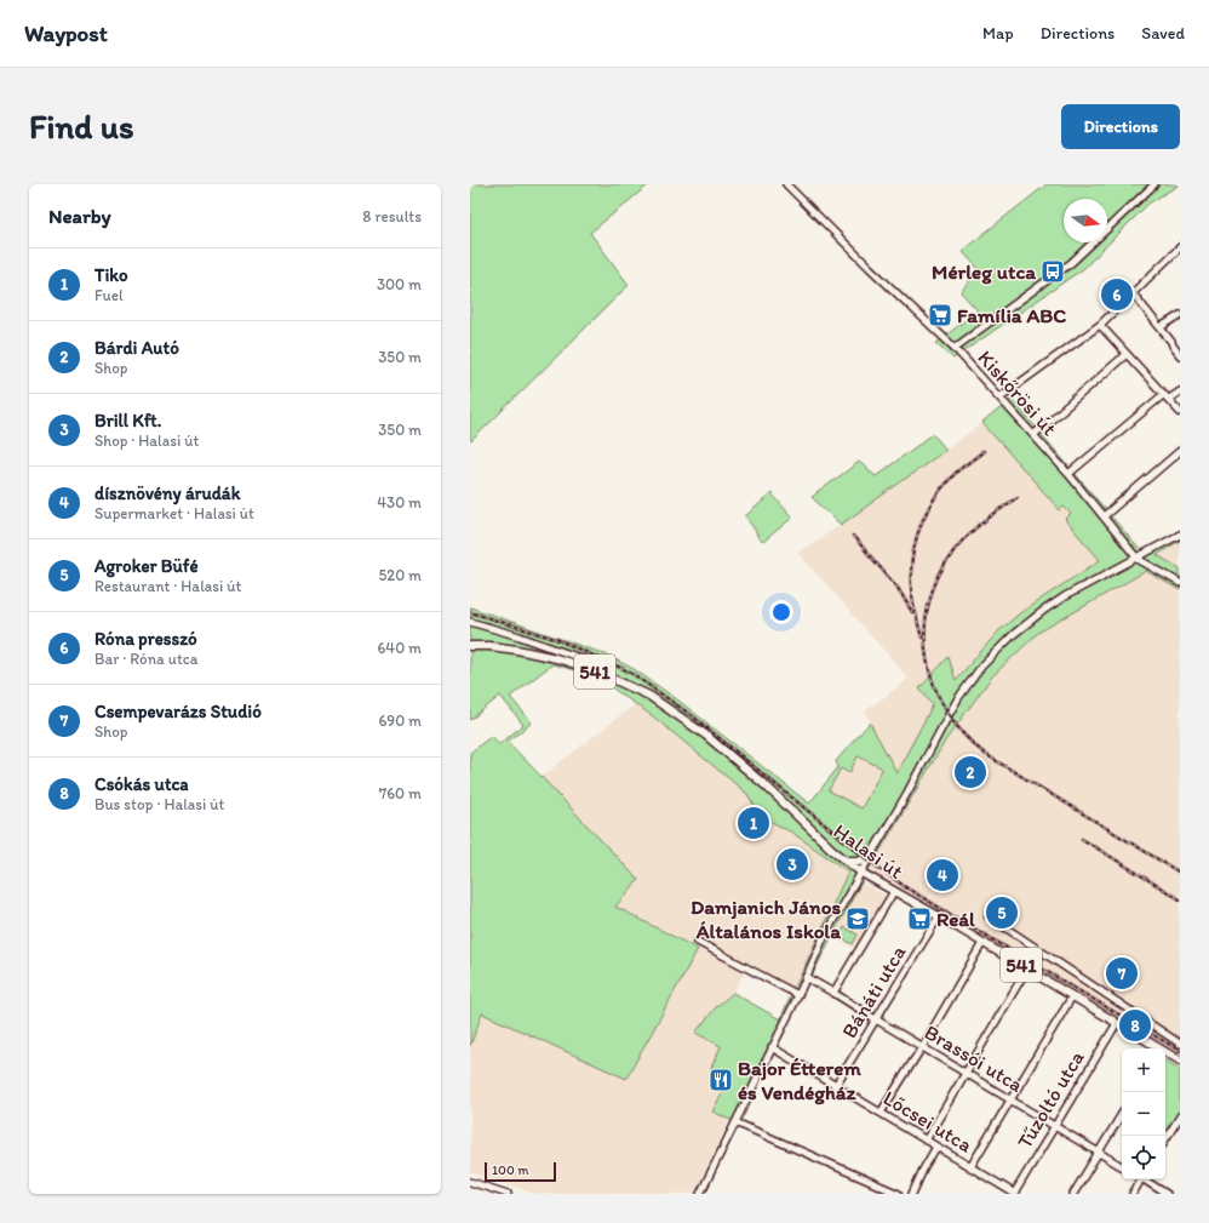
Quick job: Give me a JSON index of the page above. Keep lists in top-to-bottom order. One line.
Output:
{"streets":{"main road":["541","Halasi út"],"street":["Kiskőrösi út","Bánáti utca","Brassói utca","Tűzoltó utca","Lőcsei utca"]},"crossings":[["Halasi út","Bánáti utca"],["Halasi út","Tűzoltó utca"],["Bánáti utca","Brassói utca"],["Bánáti utca","Lőcsei utca"],["Brassói utca","Tűzoltó utca"],["Tűzoltó utca","Lőcsei utca"]],"places":{"bus stop":["Mérleg utca"],"supermarket":["Família ABC","Reál"],"school or university":["Damjanich János Általános Iskola"],"restaurant":["Bajor Étterem és Vendégház"]},"scale_bar":"100 m","north":"right","page":{"header":"Waypost","nav":["Map","Directions","Saved"],"buttons":"Directions","title":"Find us","heading":["Nearby","8 results"],"list":[{"mark":"1","name":"Tiko","note":"Fuel","value":"300 m"},{"mark":"2","name":"Bárdi Autó","note":"Shop","value":"350 m"},{"mark":"3","name":"Brill Kft.","note":"Shop · Halasi út","value":"350 m"},{"mark":"4","name":"dísznövény árudák","note":"Supermarket · Halasi út","value":"430 m"},{"mark":"5","name":"Agroker Büfé","note":"Restaurant · Halasi út","value":"520 m"},{"mark":"6","name":"Róna presszó","note":"Bar · Róna utca","value":"640 m"},{"mark":"7","name":"Csempevarázs Studió","note":"Shop","value":"690 m"},{"mark":"8","name":"Csókás utca","note":"Bus stop · Halasi út","value":"760 m"}],"pins":["6","2","1","3","4","5","7","8"],"map_buttons":["+","−"],"scale":"100 m"}}
